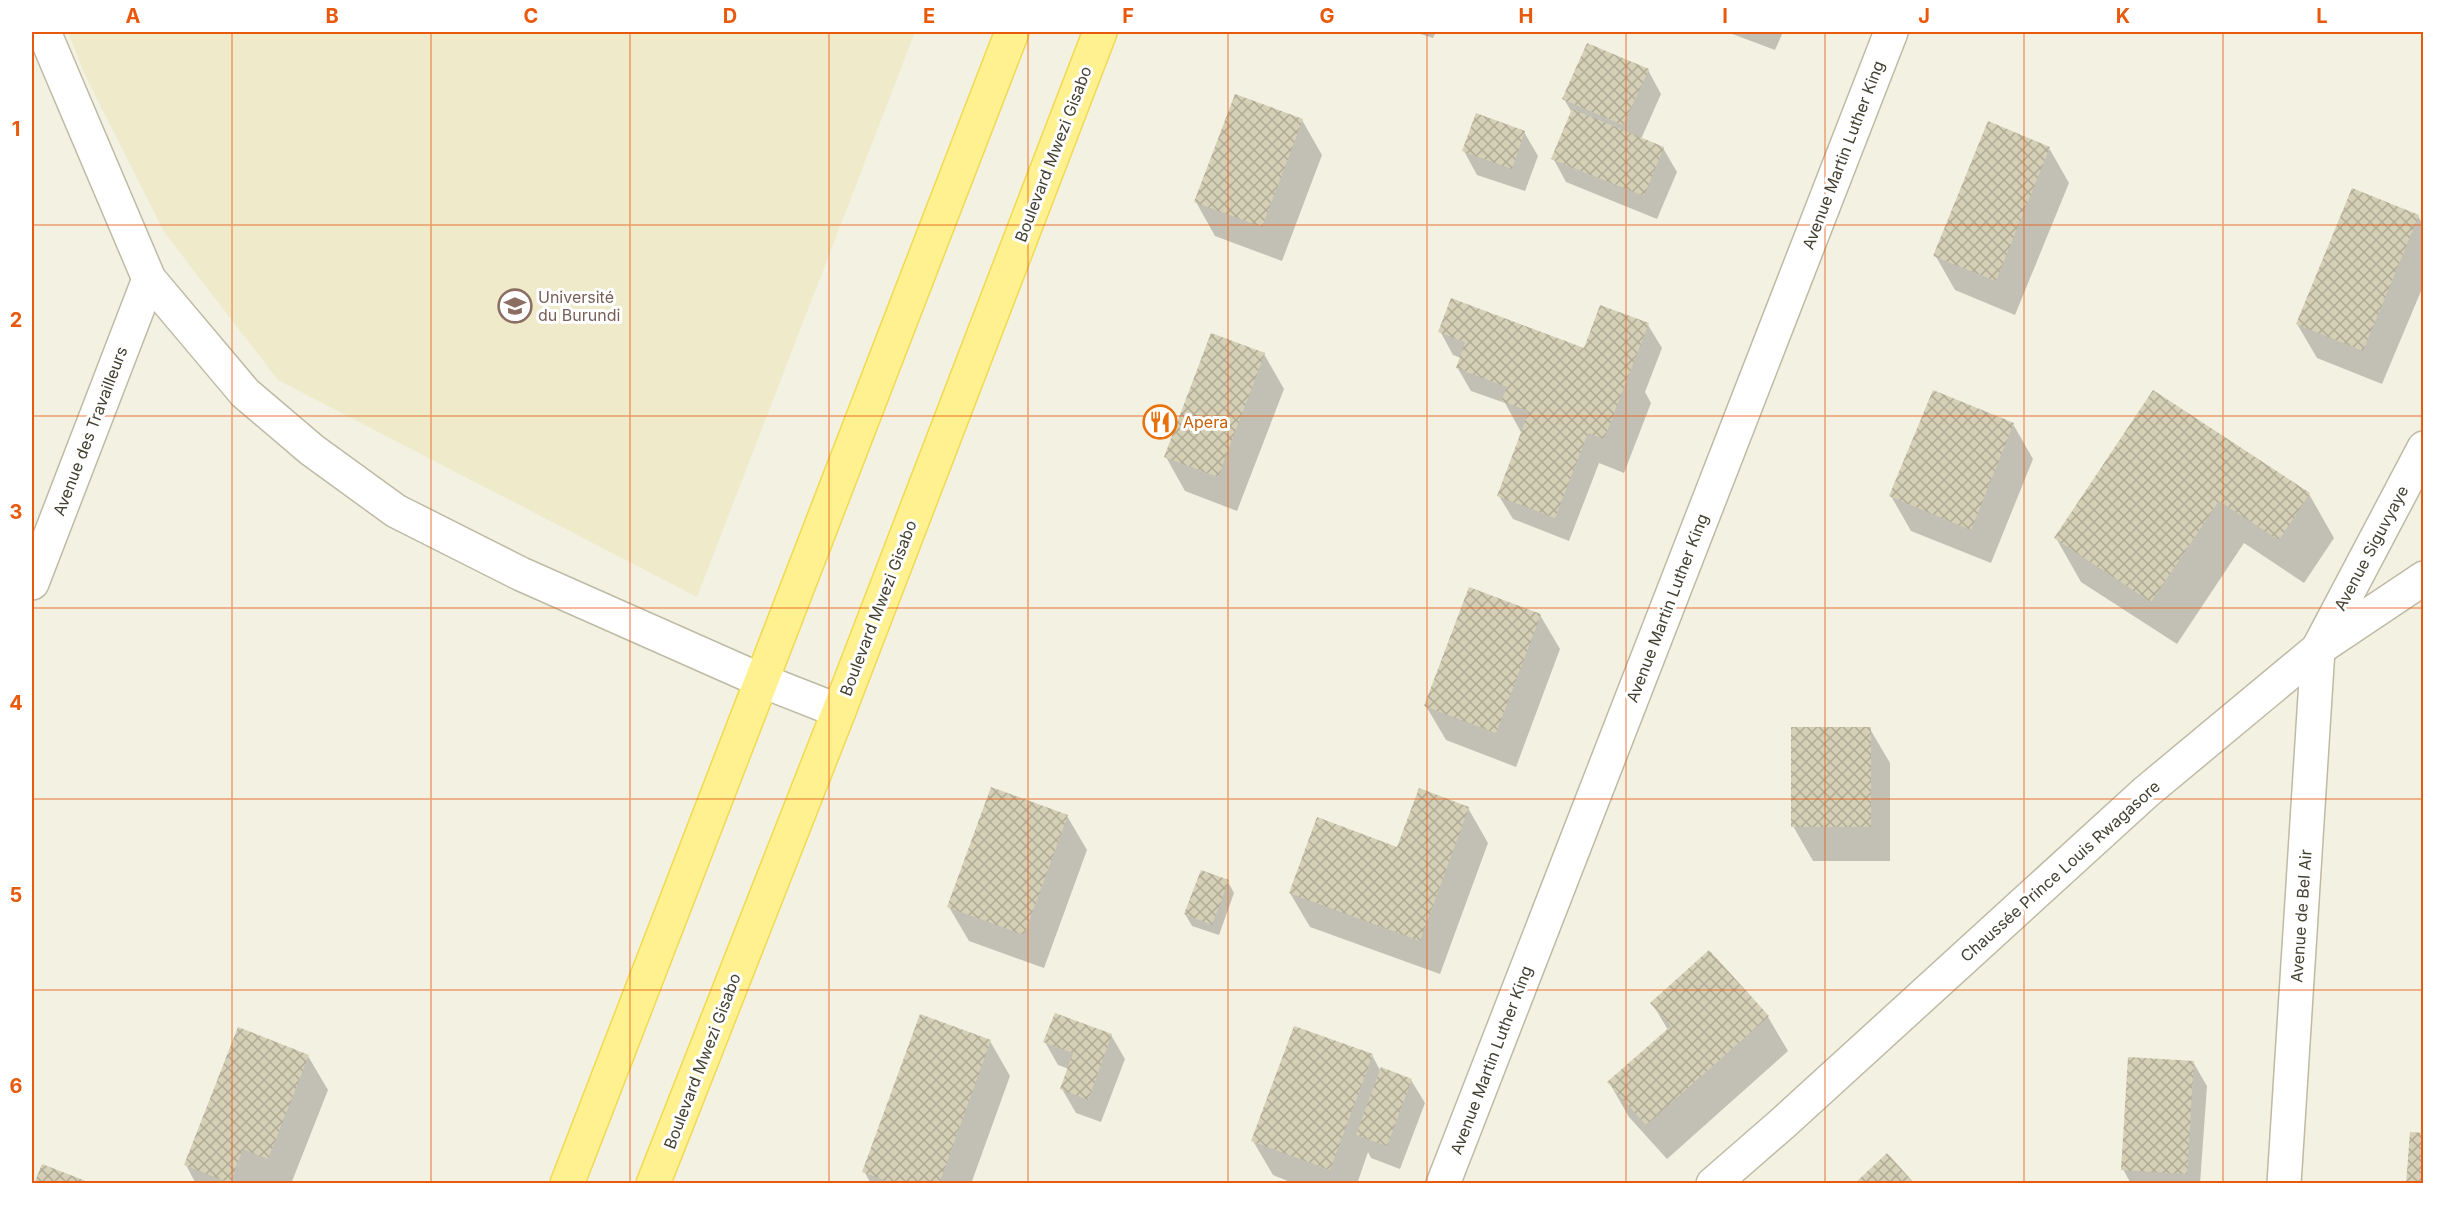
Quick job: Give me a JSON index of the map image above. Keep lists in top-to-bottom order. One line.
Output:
{"streets":{"main road":["Boulevard Mwezi Gisabo"],"street":["Avenue Martin Luther King","Avenue des Travailleurs","Avenue Siguvyaye","Chaussée Prince Louis Rwagasore","Avenue de Bel Air"]},"crossings":[["Avenue Siguvyaye","Chaussée Prince Louis Rwagasore"],["Avenue Siguvyaye","Avenue de Bel Air"],["Chaussée Prince Louis Rwagasore","Avenue de Bel Air"]],"places":{"school or university":["Université du Burundi"],"restaurant":["Apera"]},"grid":{"columns":["A","B","C","D","E","F","G","H","I","J","K","L"],"rows":["1","2","3","4","5","6"]}}
